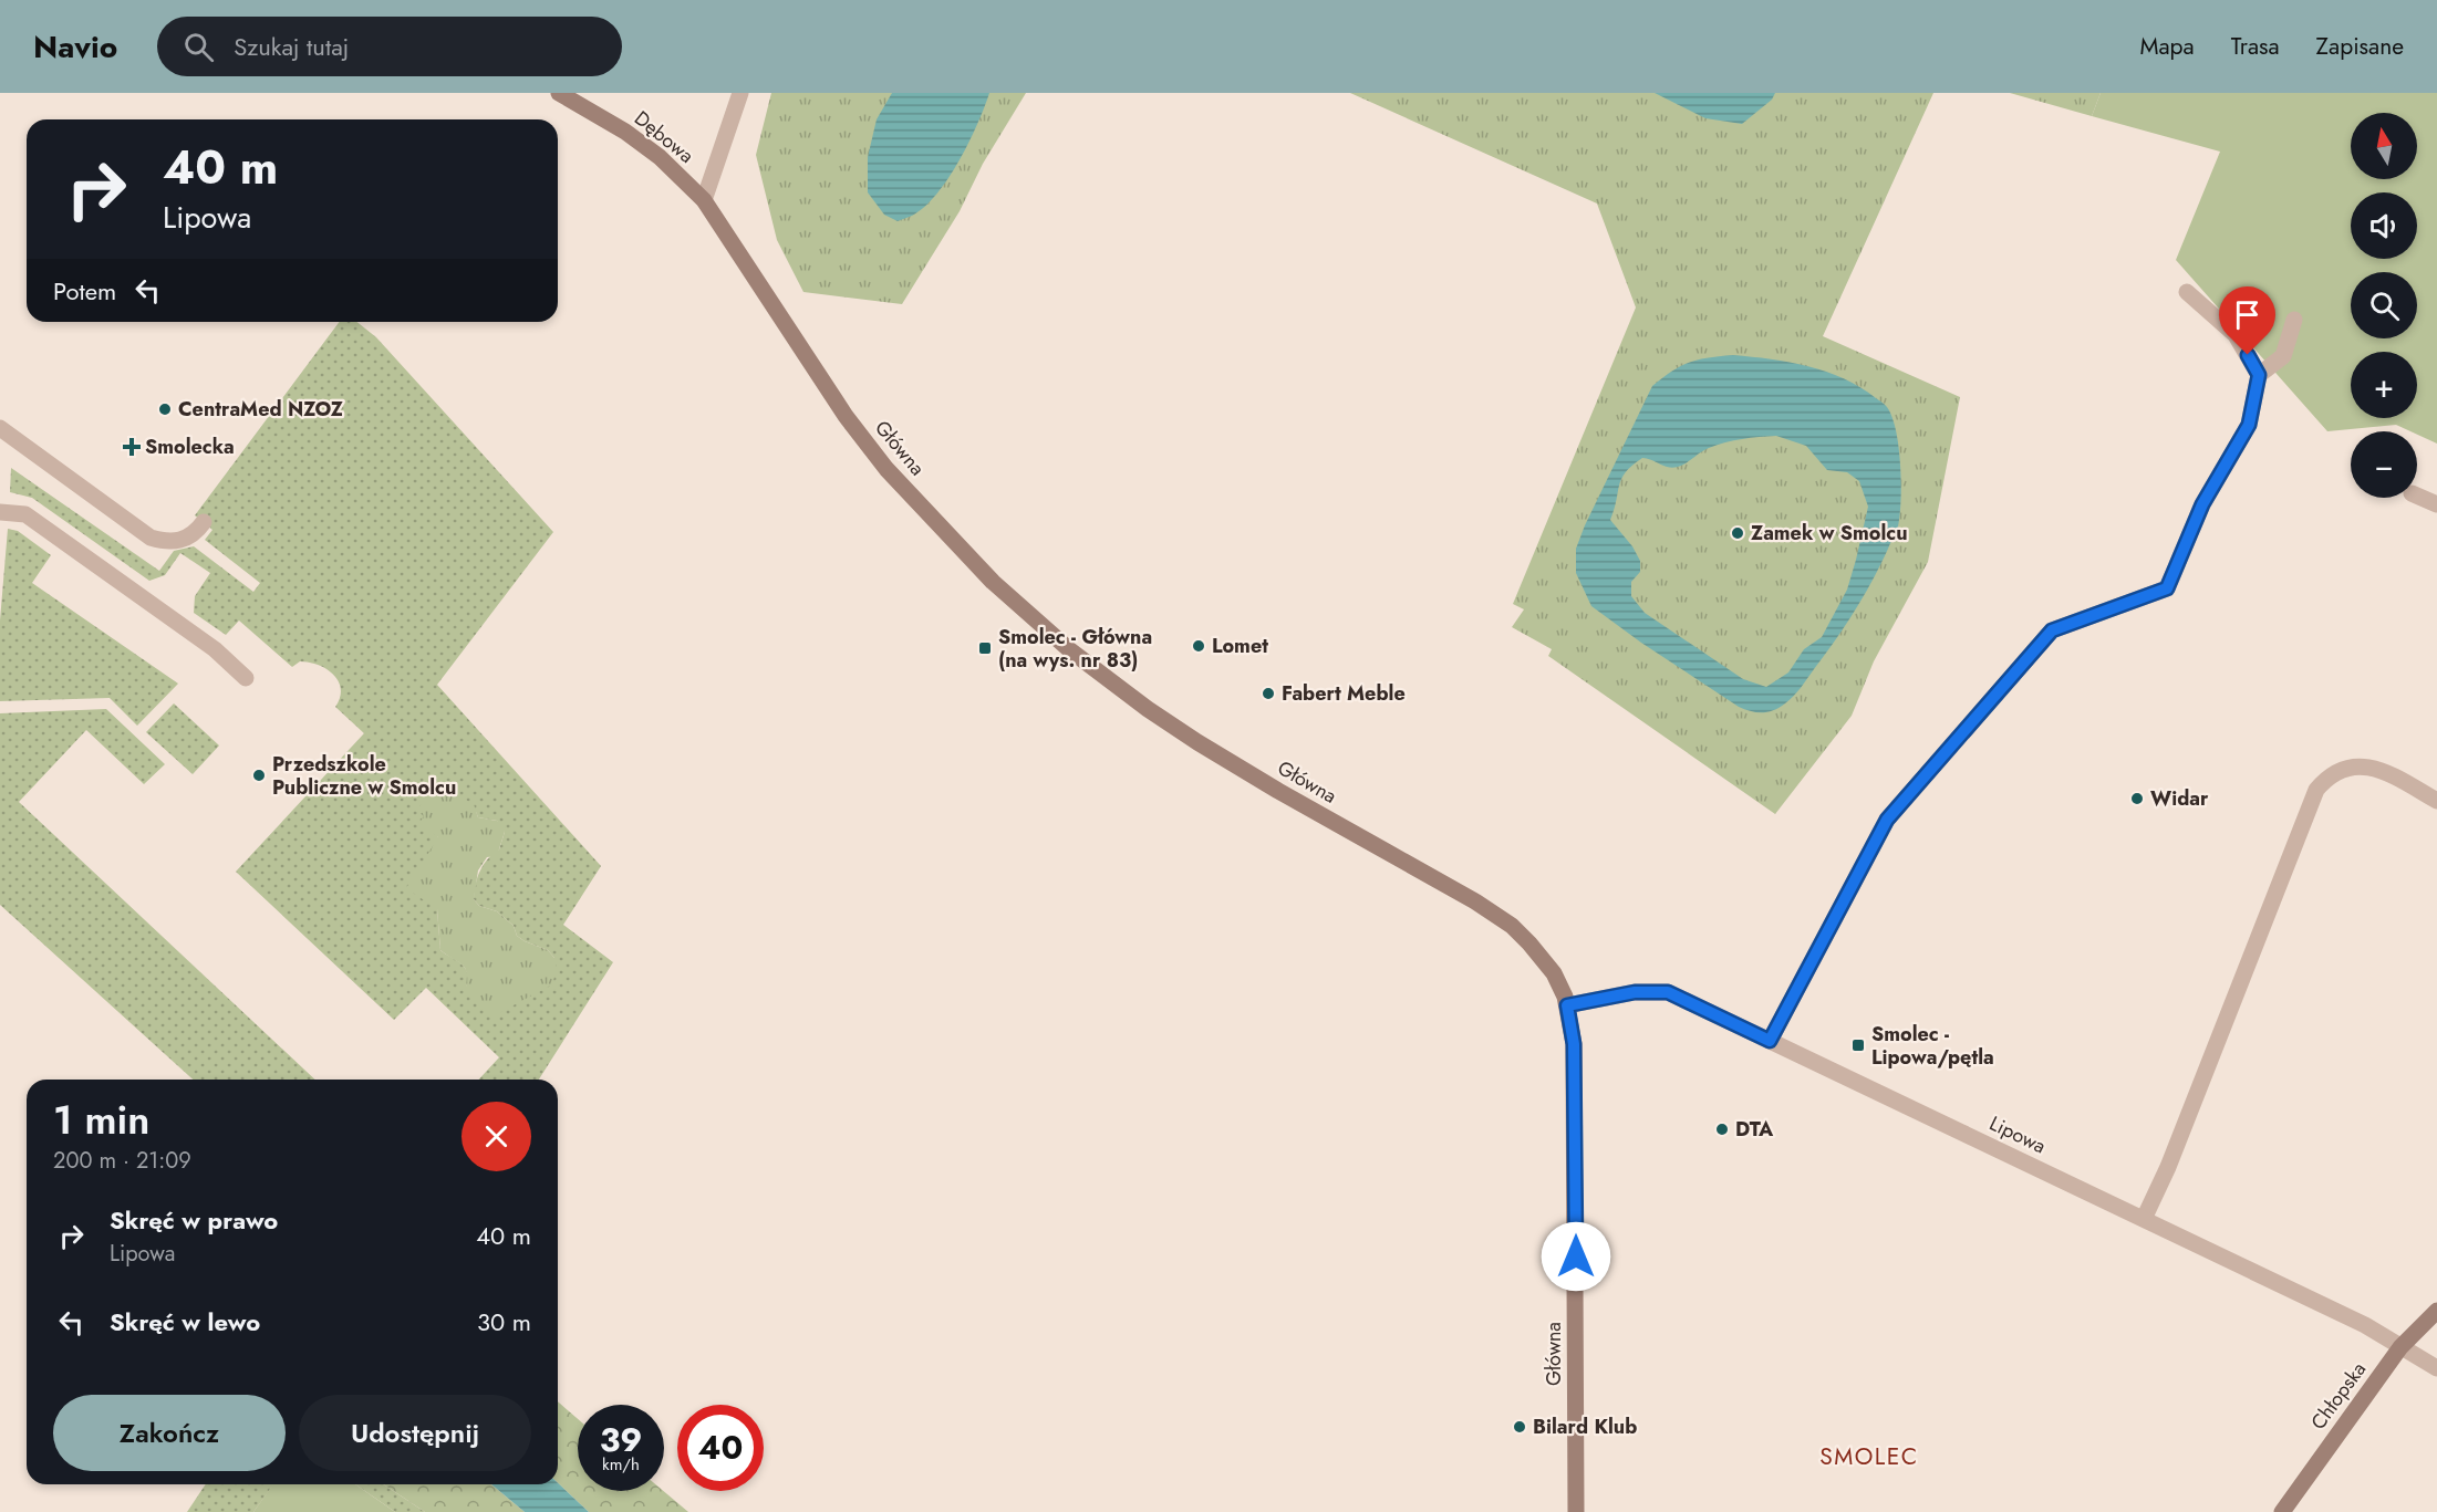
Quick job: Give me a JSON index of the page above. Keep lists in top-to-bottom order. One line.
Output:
{"streets":{"street":["Dębowa","Główna","Lipowa","Chłopska"]},"crossings":[["Dębowa","Główna"],["Główna","Lipowa"],["Lipowa","Chłopska"]],"districts":["SMOLEC"],"places":{"other":["CentraMed NZOZ","Zamek w Smolcu","Lomet","Fabert Meble","Przedszkole Publiczne w Smolcu","Widar","DTA","Bilard Klub"],"health":["Smolecka"],"transit":["Smolec - Główna (na wys. nr 83)","Smolec - Lipowa/pętla"]},"north":"top","page":{"header":"Navio","search":"Szukaj tutaj","nav":["Mapa","Trasa","Zapisane"],"map_buttons":["+","−"],"turn":["40 m","Lipowa"],"then":"Potem","heading":["1 min","200 m · 21:09"],"list":[{"name":"Skręć w prawo","note":"Lipowa","value":"40 m"},{"name":"Skręć w lewo","value":"30 m"}],"buttons":["Zakończ","Udostępnij"],"speed":"39 km/h","limit":"40"}}
